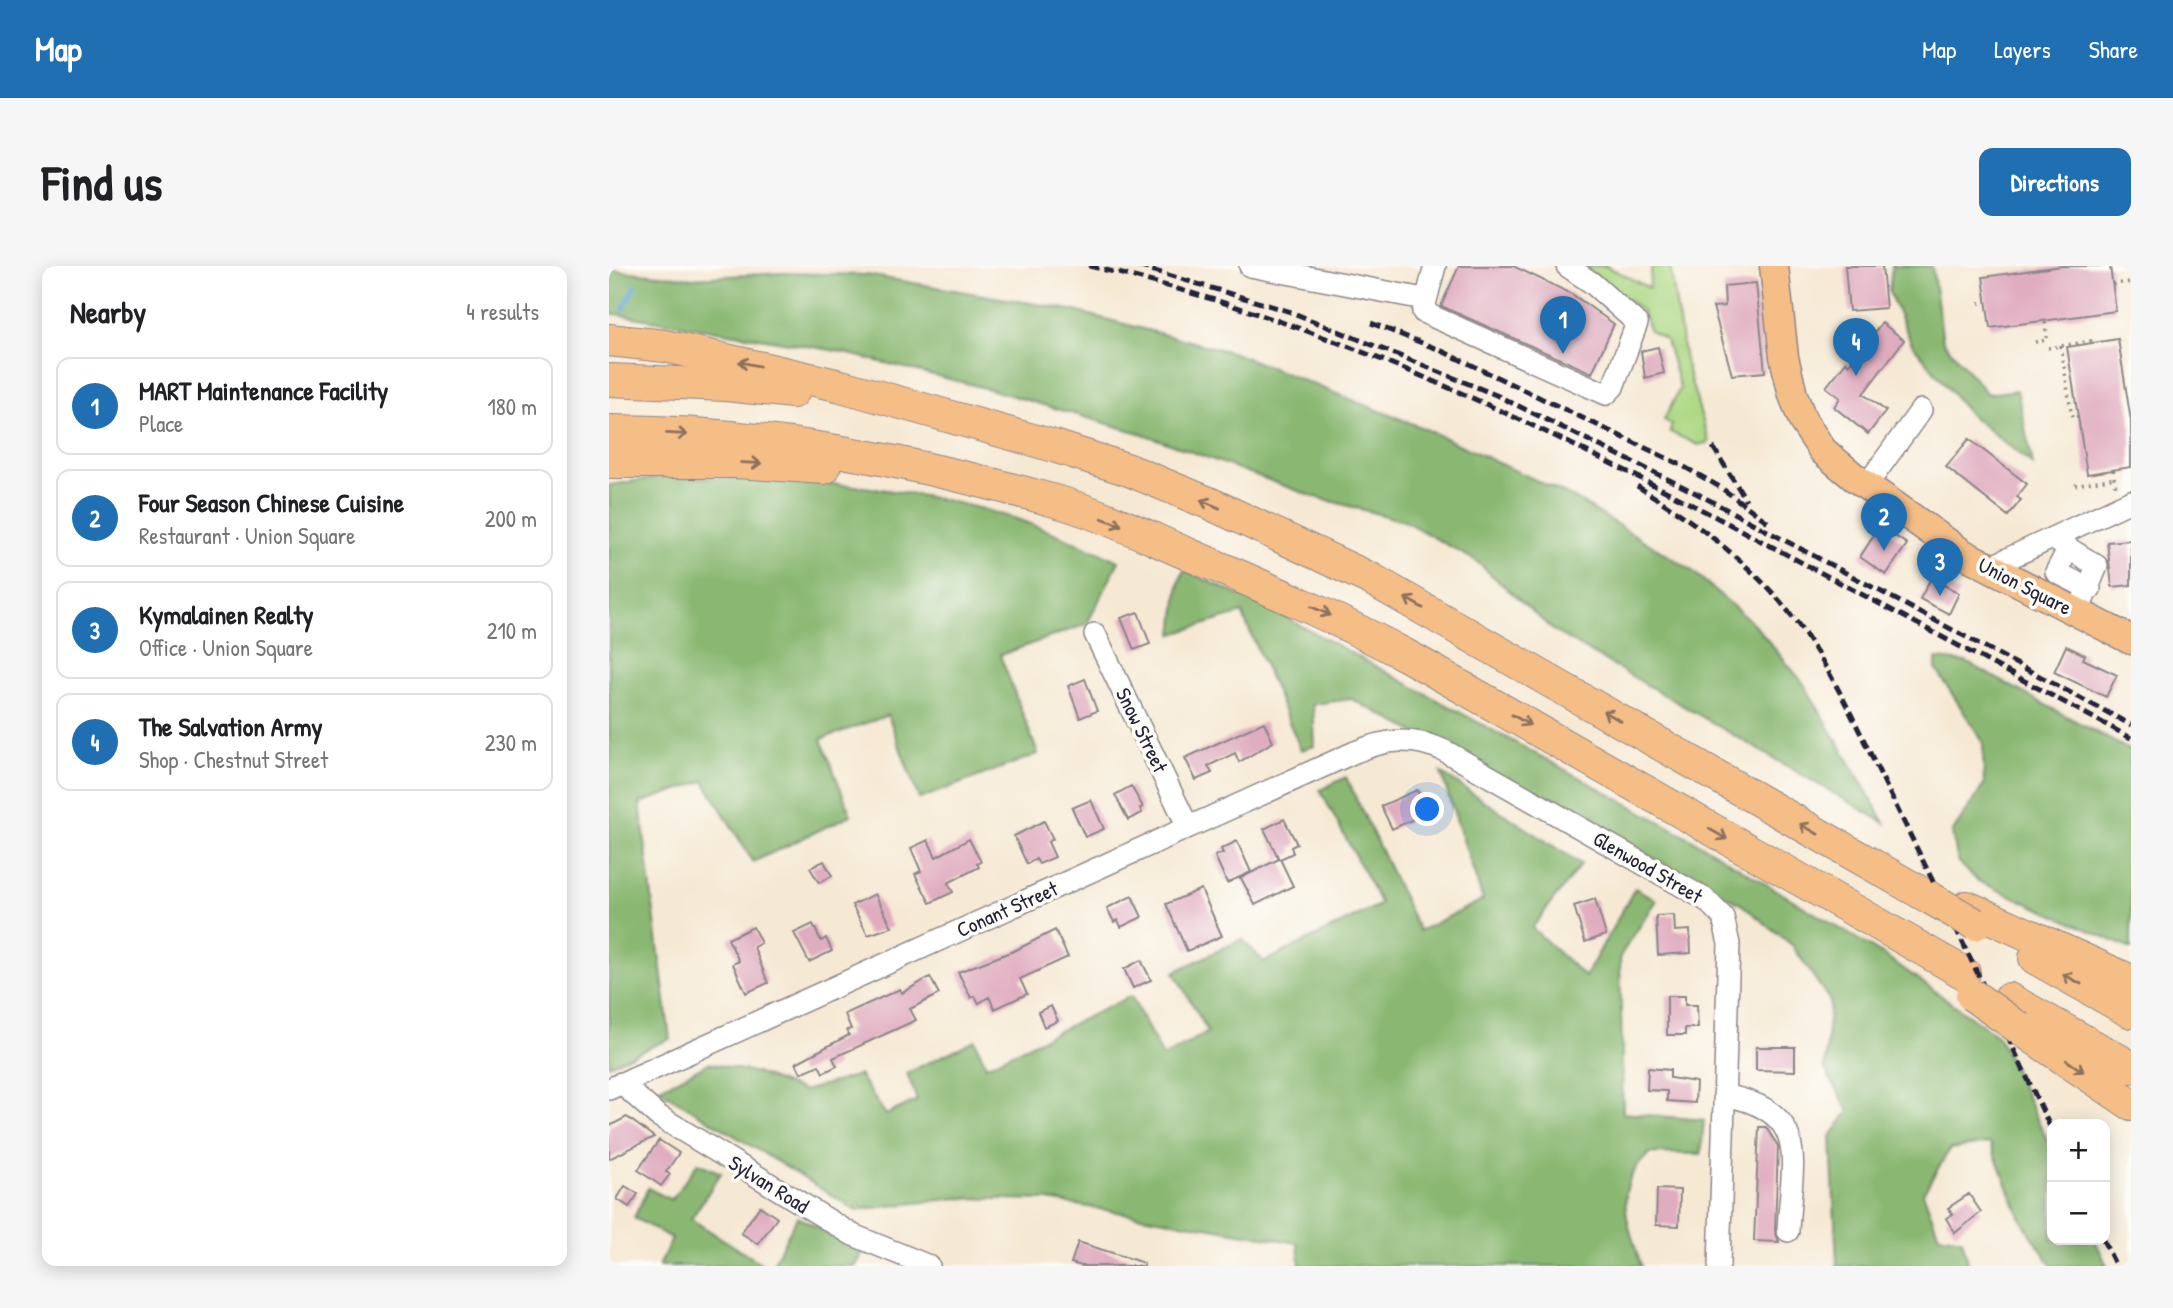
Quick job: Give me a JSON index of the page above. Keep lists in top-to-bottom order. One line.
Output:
{"streets":{"main road":["Union Square"],"street":["Snow Street","Glenwood Street","Conant Street","Sylvan Road"]},"crossings":[["Snow Street","Conant Street"],["Glenwood Street","Conant Street"],["Conant Street","Sylvan Road"]],"page":{"header":"Map","nav":["Map","Layers","Share"],"buttons":"Directions","title":"Find us","heading":["Nearby","4 results"],"pins":["1","4","2","3"],"list":[{"mark":"1","name":"MART Maintenance Facility","note":"Place","value":"180 m"},{"mark":"2","name":"Four Season Chinese Cuisine","note":"Restaurant · Union Square","value":"200 m"},{"mark":"3","name":"Kymalainen Realty","note":"Office · Union Square","value":"210 m"},{"mark":"4","name":"The Salvation Army","note":"Shop · Chestnut Street","value":"230 m"}],"map_buttons":["+","−"]}}
